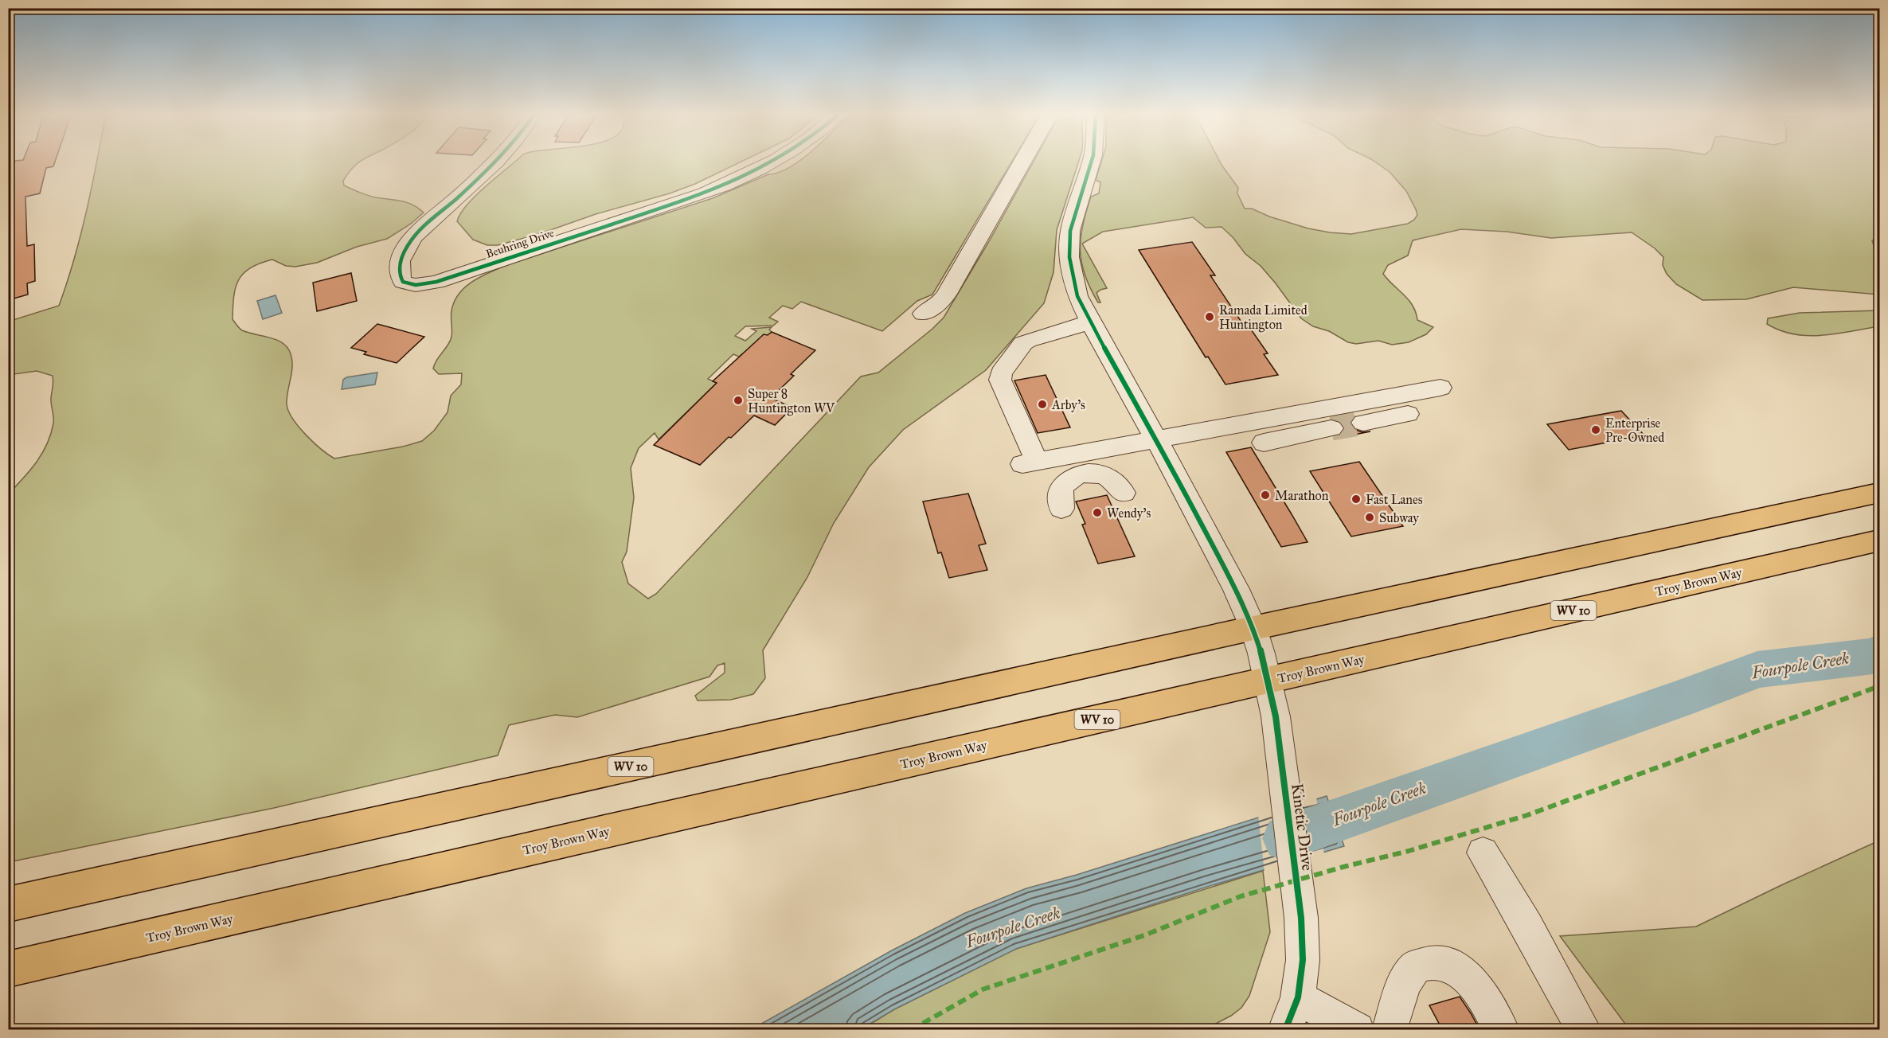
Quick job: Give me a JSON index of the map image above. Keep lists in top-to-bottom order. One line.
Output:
{"streets":{"main road":["Troy Brown Way","WV 10"],"street":["Beuhring Drive","Kinetic Drive"]},"crossings":[["Troy Brown Way","Kinetic Drive"],["WV 10","Kinetic Drive"]],"water":["Fourpole Creek"],"places":["Ramada Limited Huntington","Super 8 Huntington WV","Arby's","Enterprise Pre-Owned","Marathon","Fast Lanes","Wendy's","Subway"]}
